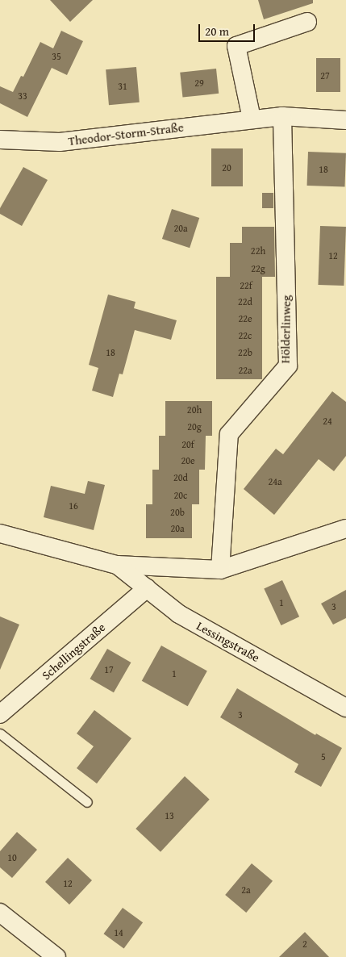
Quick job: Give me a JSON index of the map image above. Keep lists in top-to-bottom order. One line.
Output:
{"streets":{"street":["Theodor-Storm-Straße","Hölderlinweg","Lessingstraße","Schellingstraße"]},"crossings":[["Theodor-Storm-Straße","Hölderlinweg"],["Lessingstraße","Schellingstraße"]],"house_numbers":["35","27","29","31","33","20","18","20a","22h","12","22g","22f","22d","22e","22c","18","22b","22a","20h","24","20g","20f","20e","20d","24a","20c","16","20b","20a","1","3","17","1","3","5","13","10","12","2a","14","2"],"scale_bar":"20 m"}
